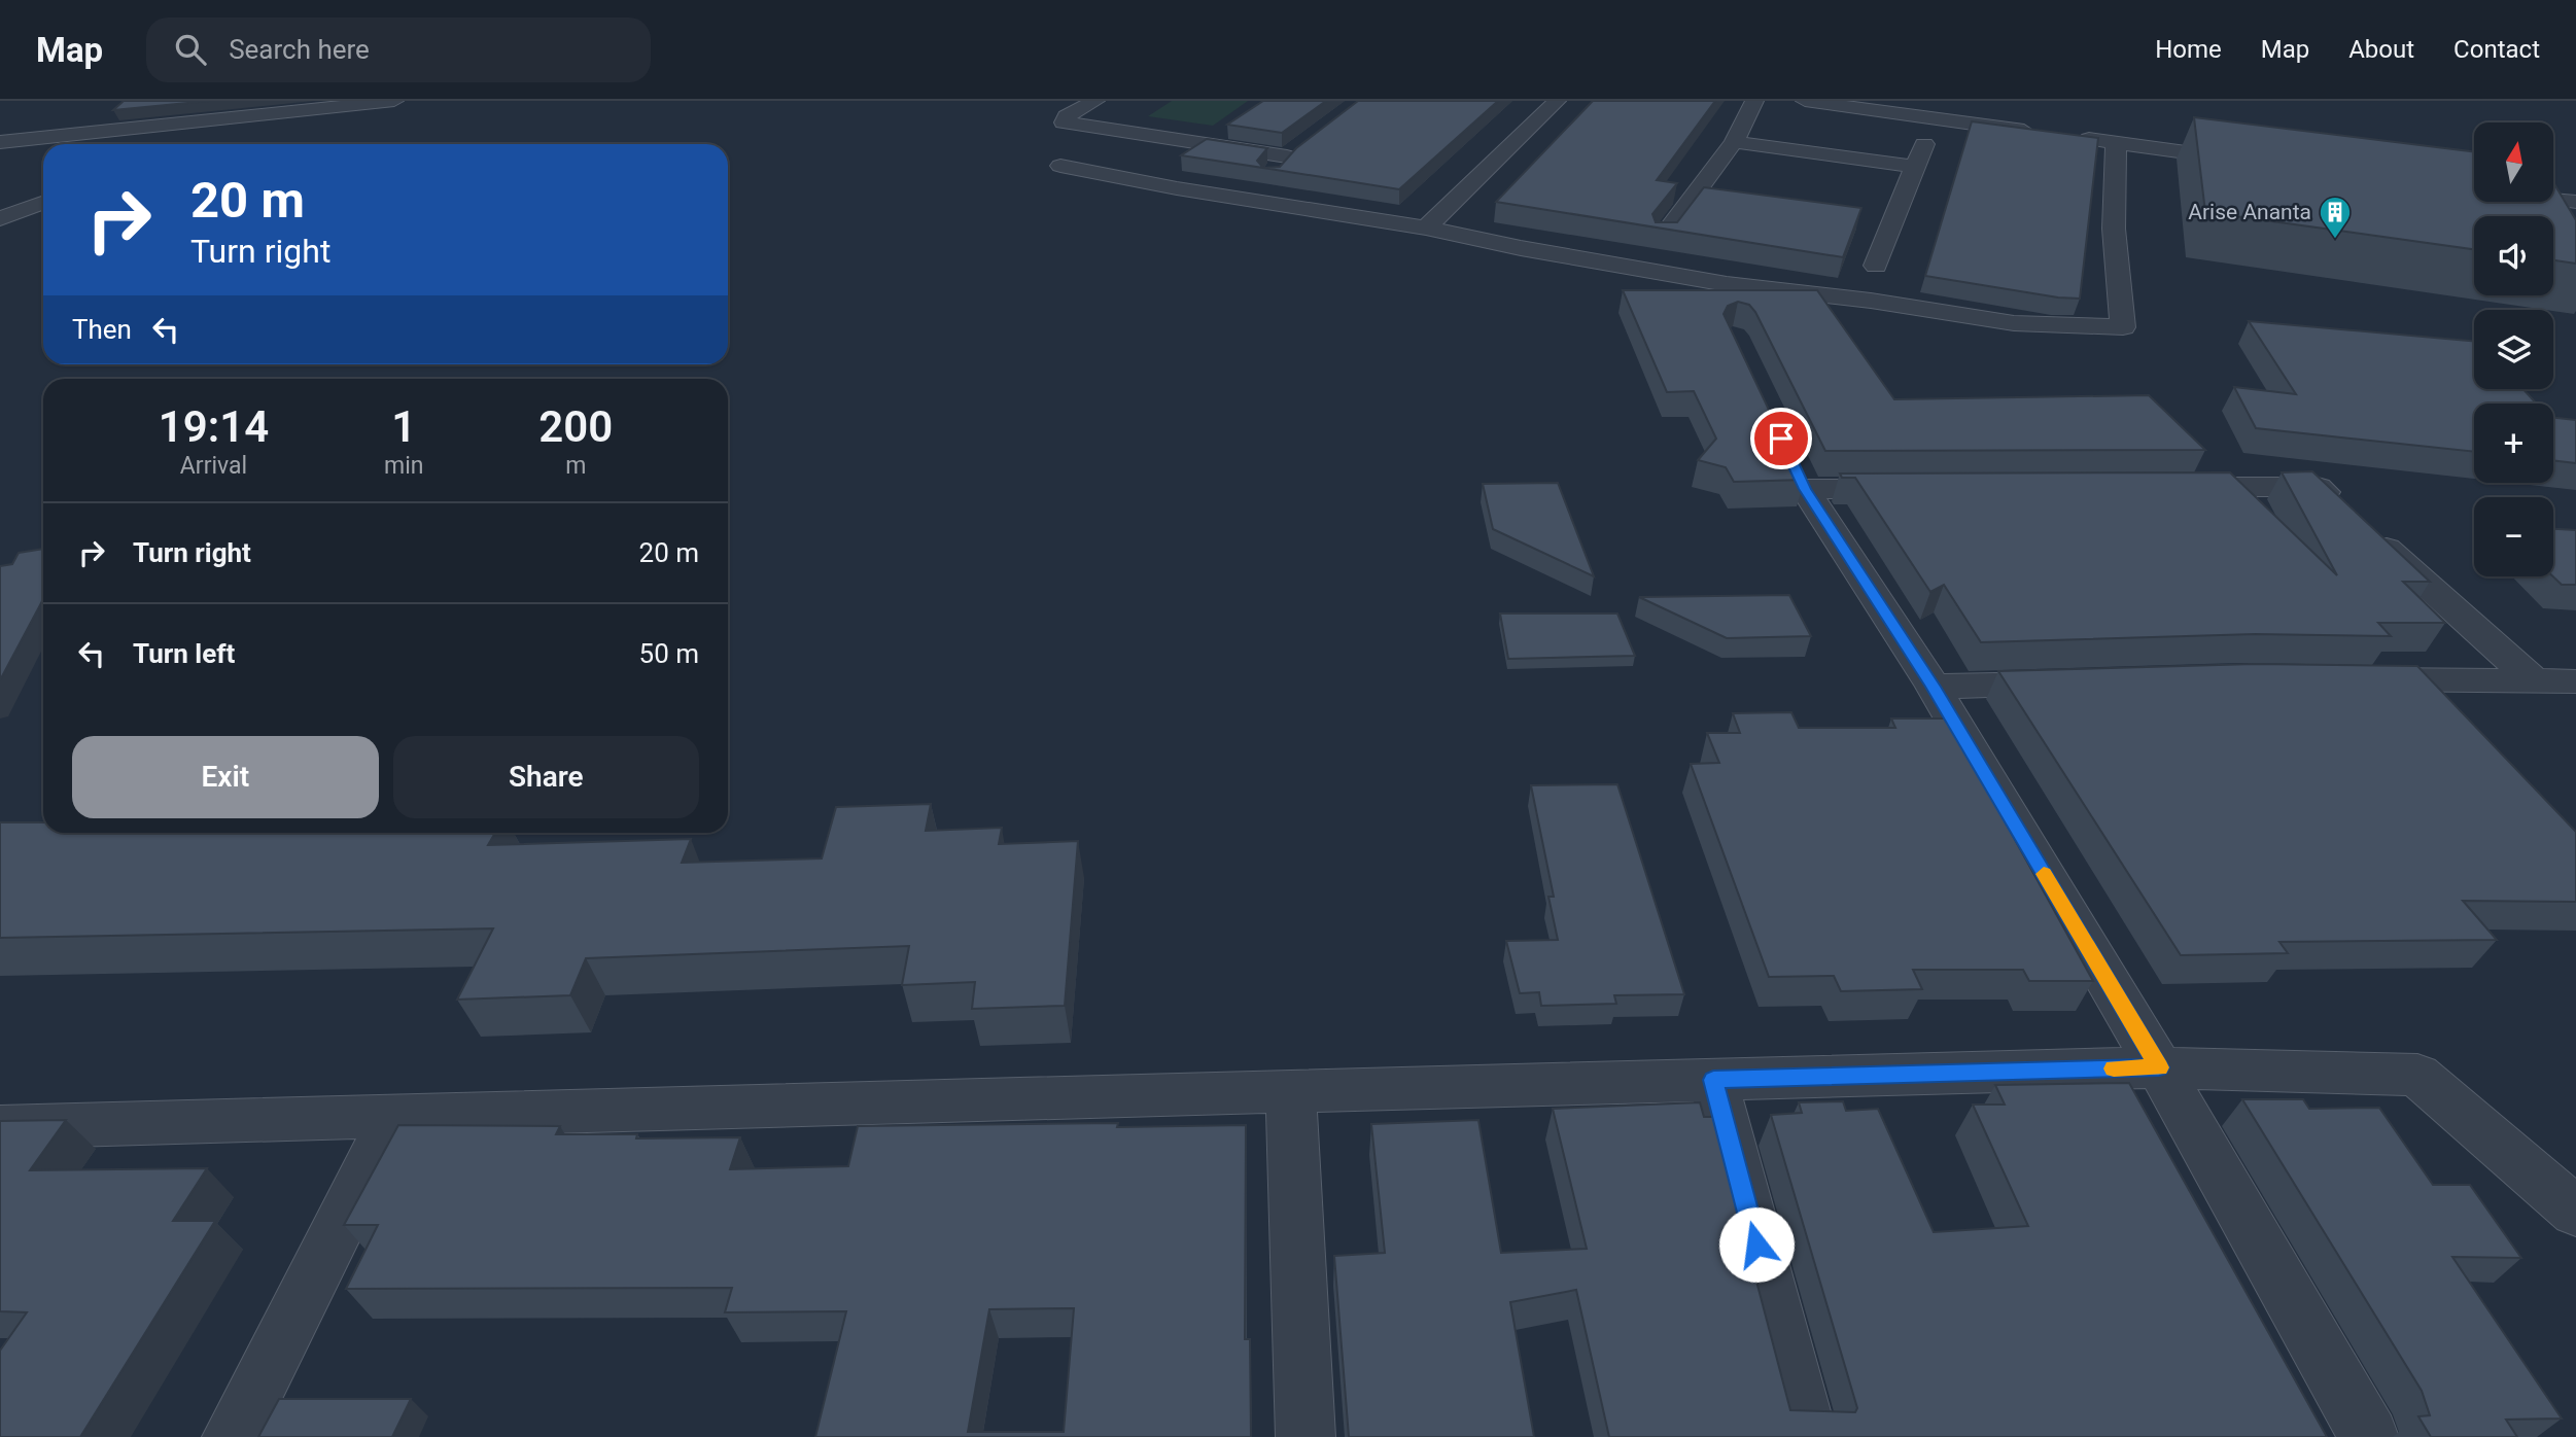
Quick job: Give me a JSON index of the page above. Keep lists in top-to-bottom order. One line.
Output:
{"places":{"building":["Arise Ananta"]},"north":"top","page":{"header":"Map","search":"Search here","nav":["Home","Map","About","Contact"],"map_buttons":["+","−"],"turn":["20 m","Turn right"],"then":"Then","eta":["19:14","Arrival","1","min","200","m"],"list":[{"name":"Turn right","value":"20 m"},{"name":"Turn left","value":"50 m"}],"buttons":["Exit","Share"]}}
